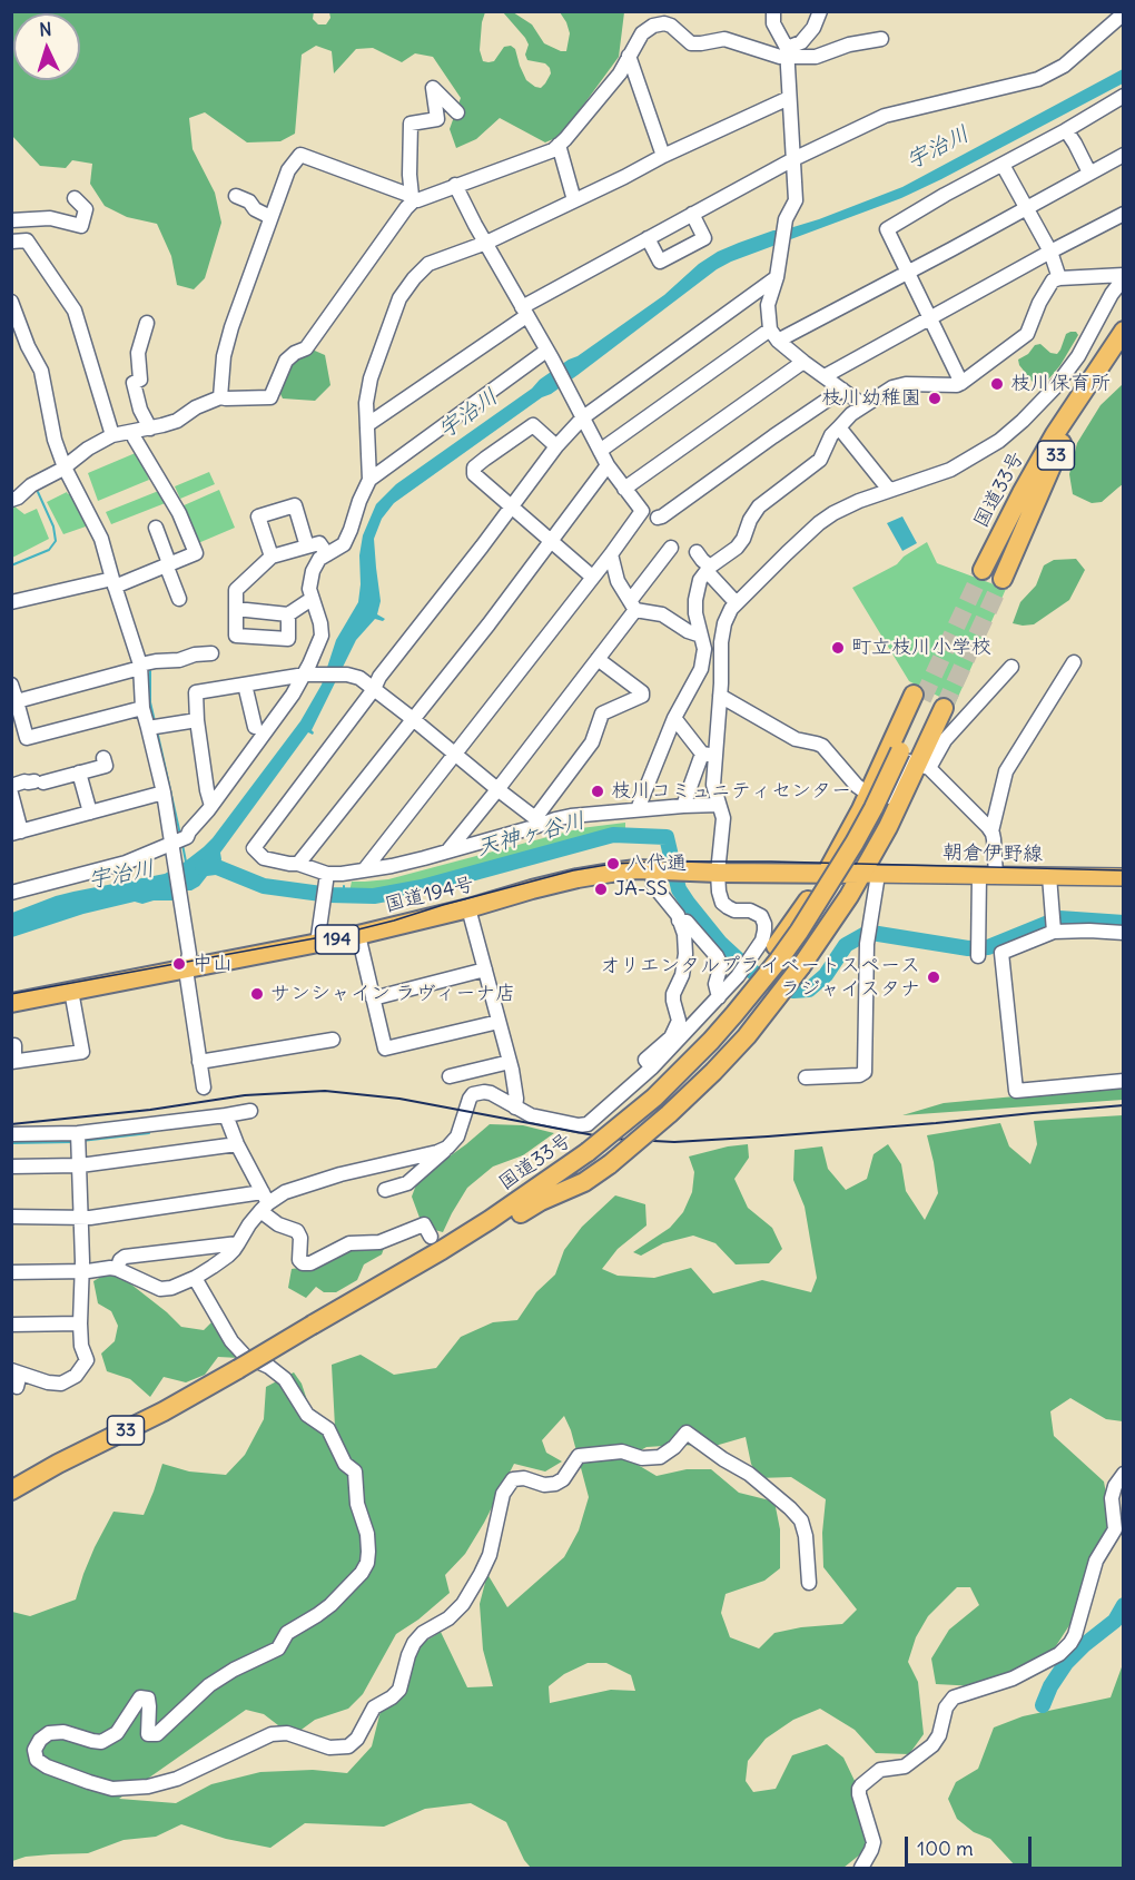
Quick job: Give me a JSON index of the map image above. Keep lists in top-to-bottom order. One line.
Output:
{"streets":{"highway":["33","国道33号","国道194号","194"],"main road":["朝倉伊野線"]},"crossings":[["朝倉伊野線","国道194号"]],"water":["宇治川","天神ヶ谷川"],"places":["枝川保育所","枝川幼稚園","町立枝川小学校","枝川コミュニティセンター","八代通","JA-SS","中山","オリエンタルプライベートスペース ラジャイスタナ","サンシャイン ラヴィーナ店"],"scale_bar":"100 m","north":"top"}
